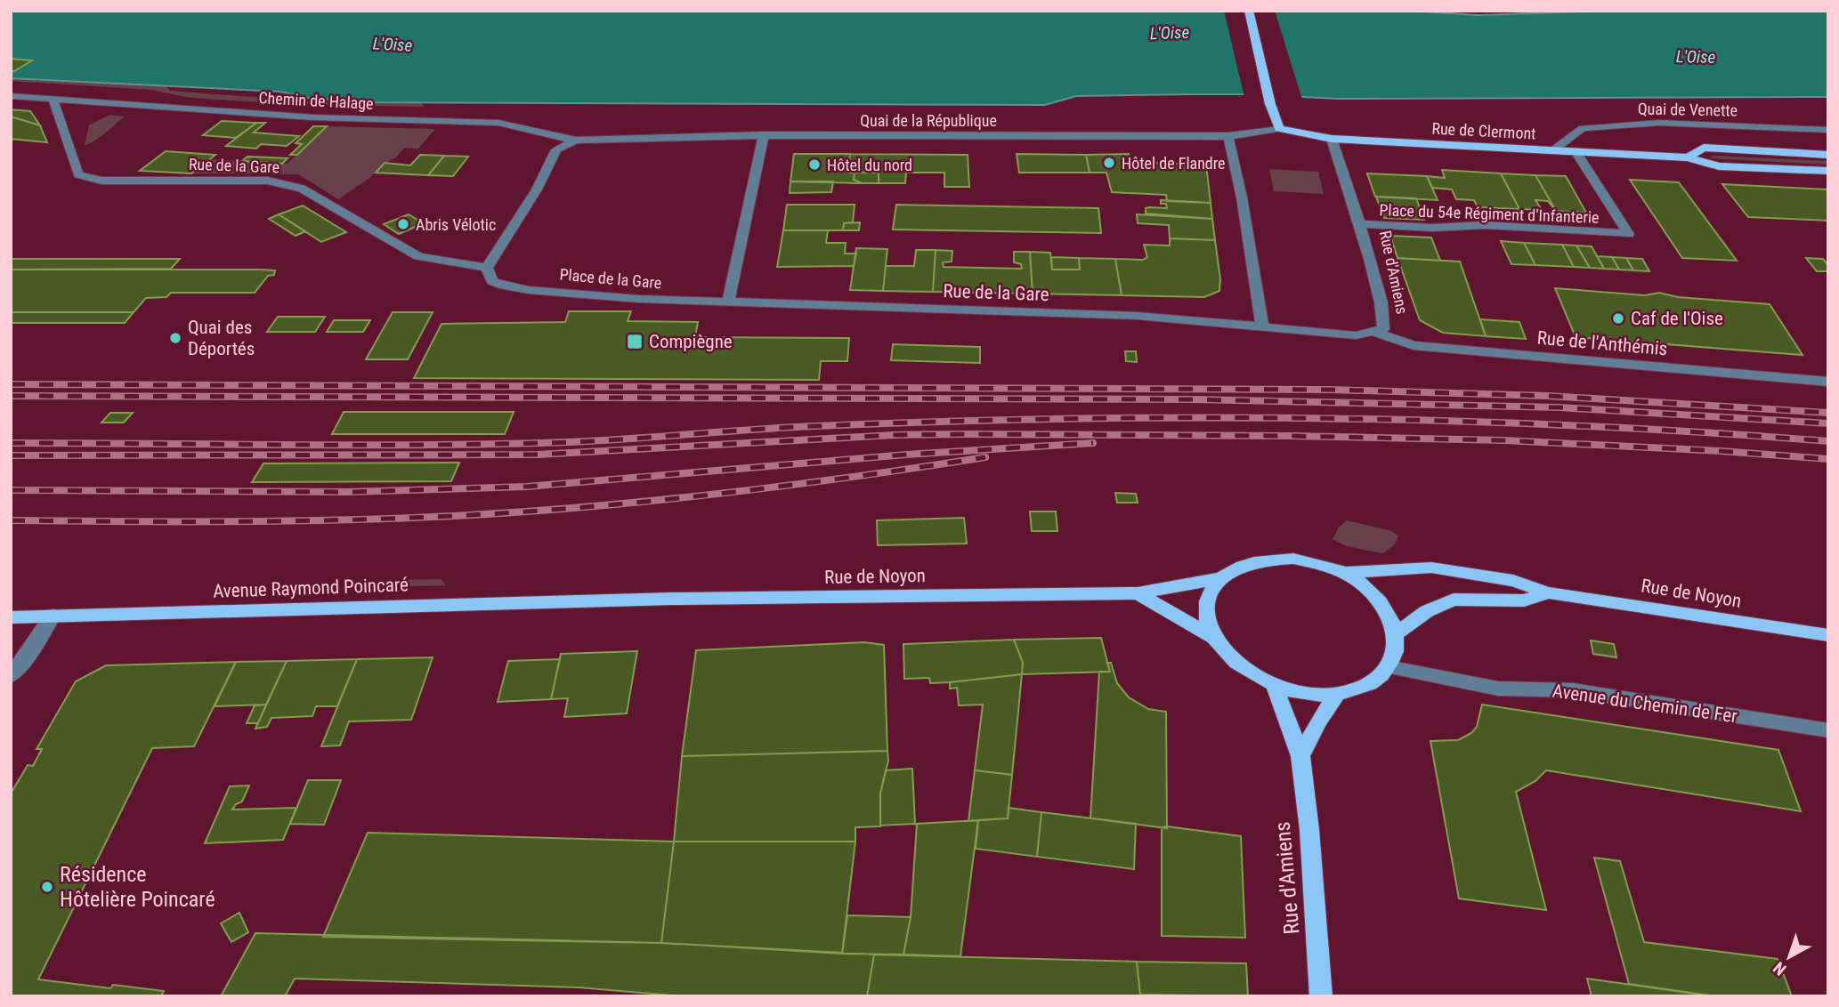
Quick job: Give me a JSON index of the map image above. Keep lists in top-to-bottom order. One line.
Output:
{"streets":{"main road":["Rue de Clermont","Rue d'Amiens","Rue de Noyon","Avenue Raymond Poincaré"],"street":["Chemin de Halage","Quai de Venette","Quai de la République","Rue de la Gare","Place du 54e Régiment d'Infanterie","Place de la Gare","Rue de l'Anthémis","Avenue du Chemin de Fer"]},"crossings":[["Chemin de Halage","Quai de la République"],["Chemin de Halage","Rue de la Gare"],["Quai de Venette","Rue de Clermont"],["Quai de la République","Rue de Clermont"],["Rue de Clermont","Place du 54e Régiment d'Infanterie"],["Rue de Clermont","Rue d'Amiens"],["Rue de la Gare","Rue d'Amiens"],["Rue de la Gare","Place de la Gare"],["Place du 54e Régiment d'Infanterie","Rue d'Amiens"],["Rue d'Amiens","Rue de l'Anthémis"],["Rue d'Amiens","Rue de Noyon"],["Rue d'Amiens","Avenue du Chemin de Fer"],["Rue de Noyon","Avenue Raymond Poincaré"],["Rue de Noyon","Avenue du Chemin de Fer"]],"water":["L'Oise"],"places":{"other":["Hôtel de Flandre","Hôtel du nord","Abris Vélotic","Caf de l'Oise","Quai des Déportés","Résidence Hôtelière Poincaré"],"transit":["Compiègne"]},"north":"bottom left"}
